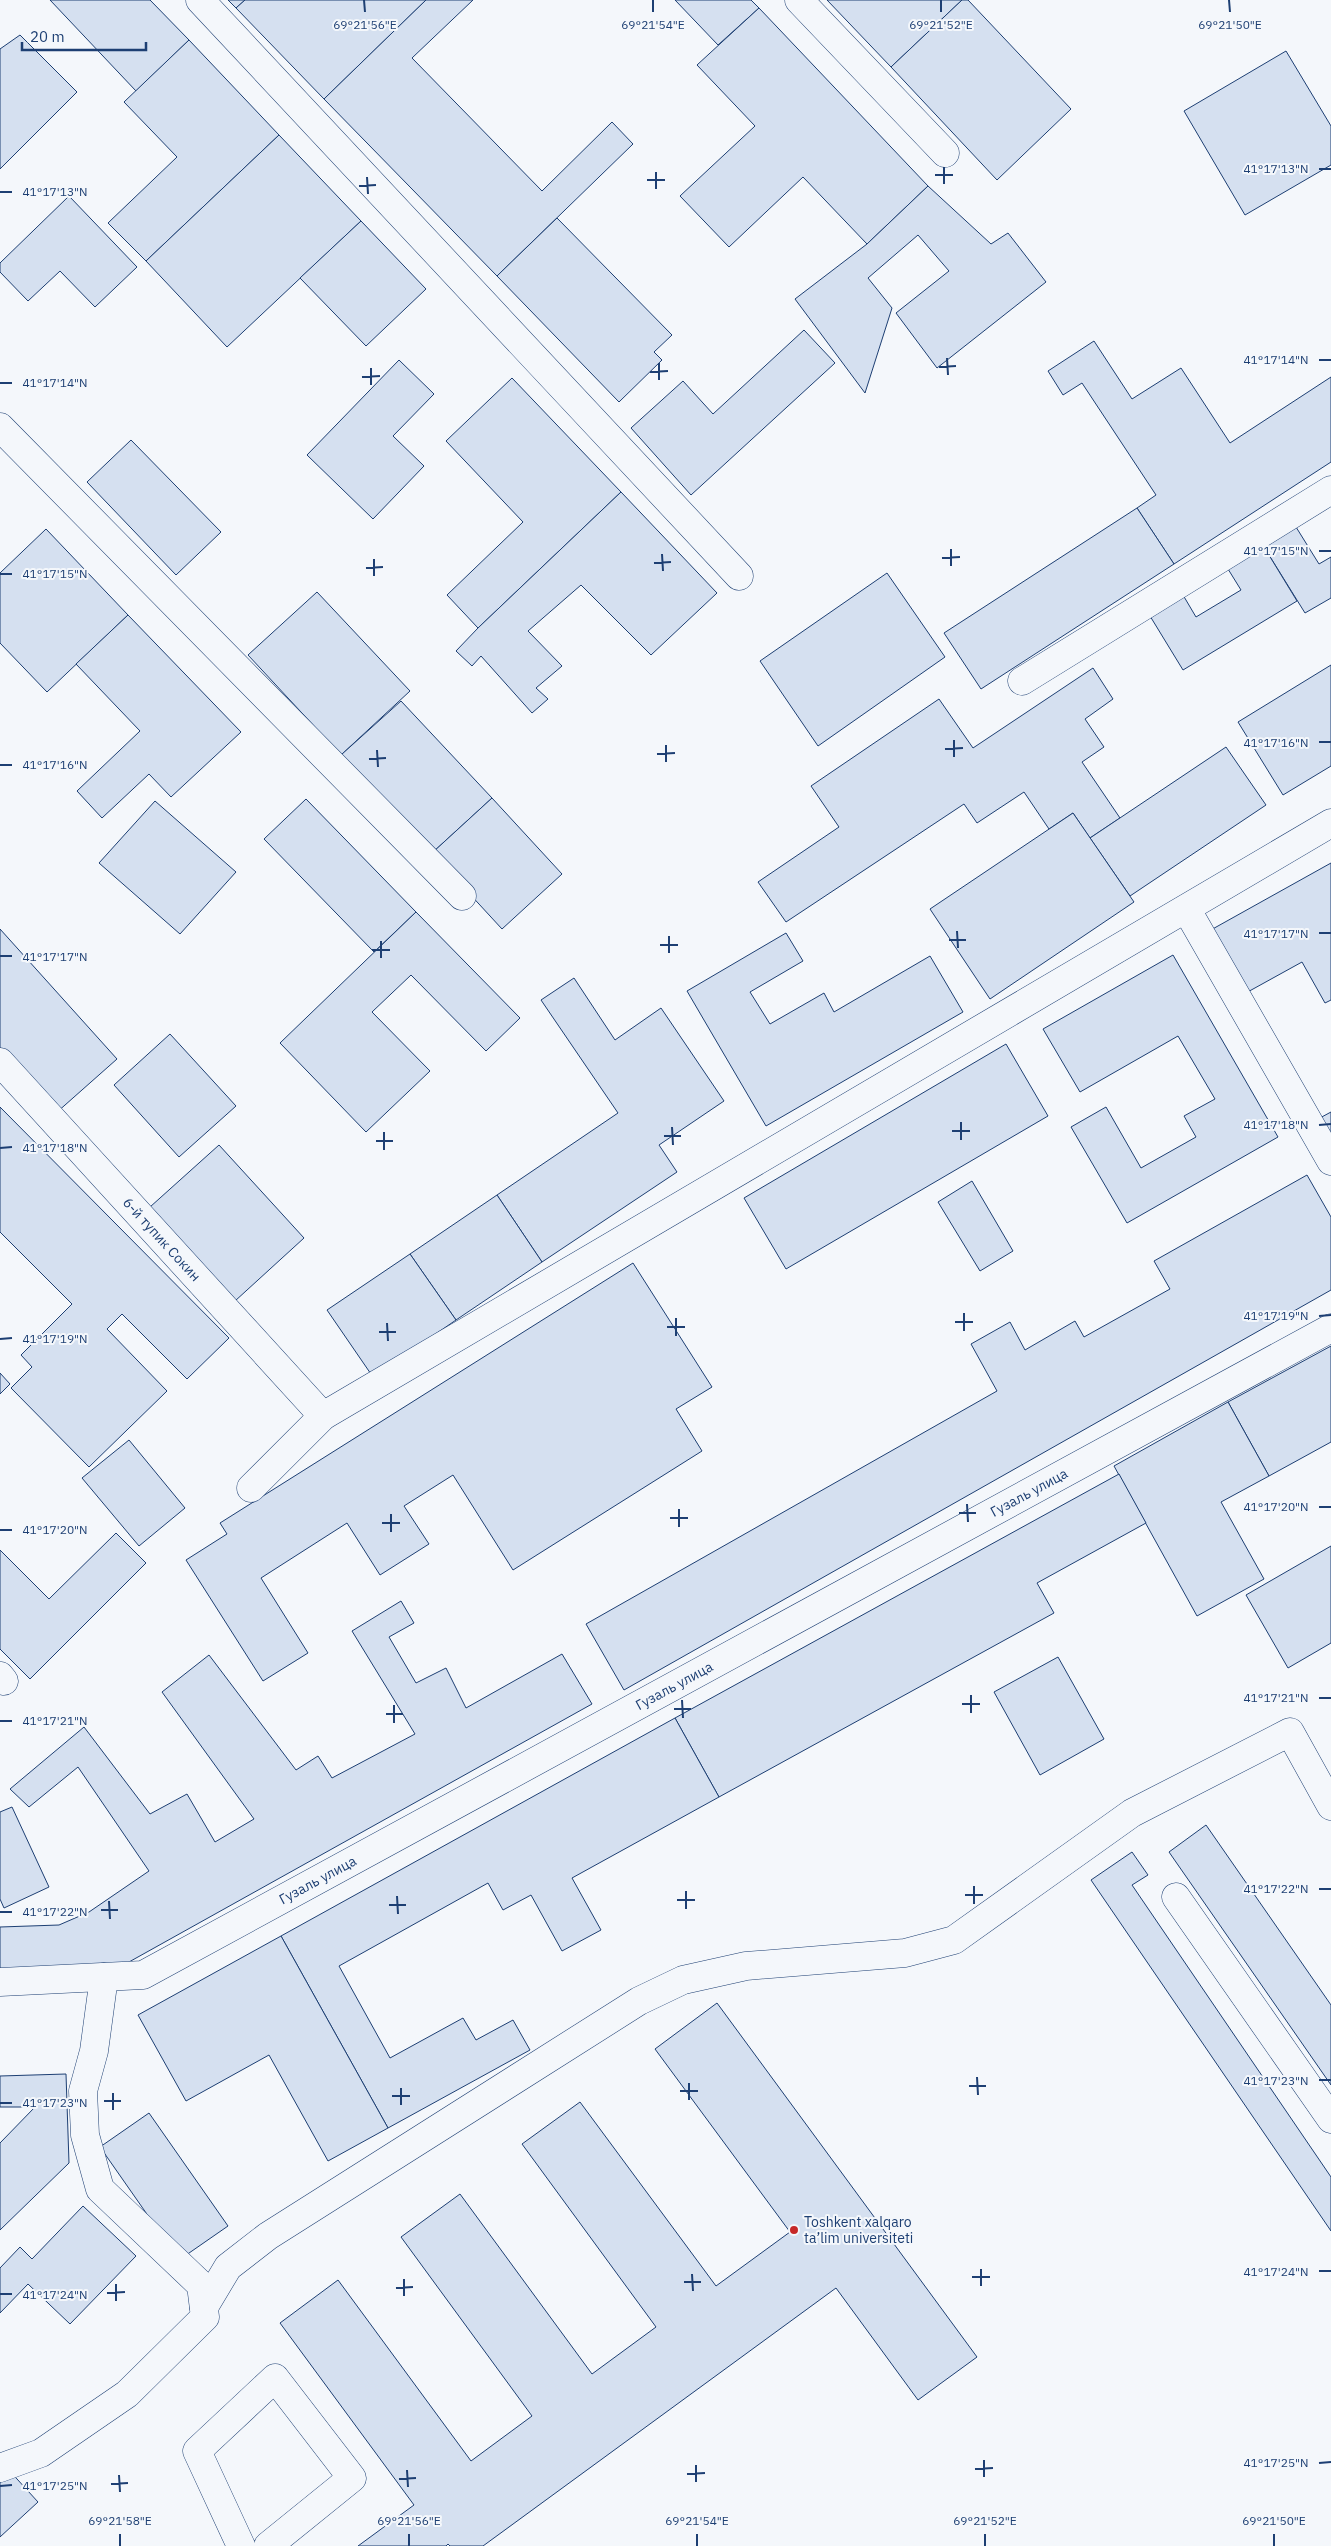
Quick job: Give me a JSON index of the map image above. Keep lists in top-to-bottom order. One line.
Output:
{"streets":{"street":["6-й тупик Сокин","Гузаль улица"]},"places":["Toshkent xalqaro ta’lim universiteti"],"scale_bar":"20 m","coordinates":["69°21'56\"E","69°21'54\"E","69°21'52\"E","69°21'50\"E","41°17'13\"N","41°17'14\"N","41°17'15\"N","41°17'16\"N","41°17'17\"N","41°17'18\"N","41°17'19\"N","41°17'20\"N","41°17'21\"N","41°17'22\"N","41°17'23\"N","41°17'24\"N","41°17'25\"N","69°21'58\"E"]}
